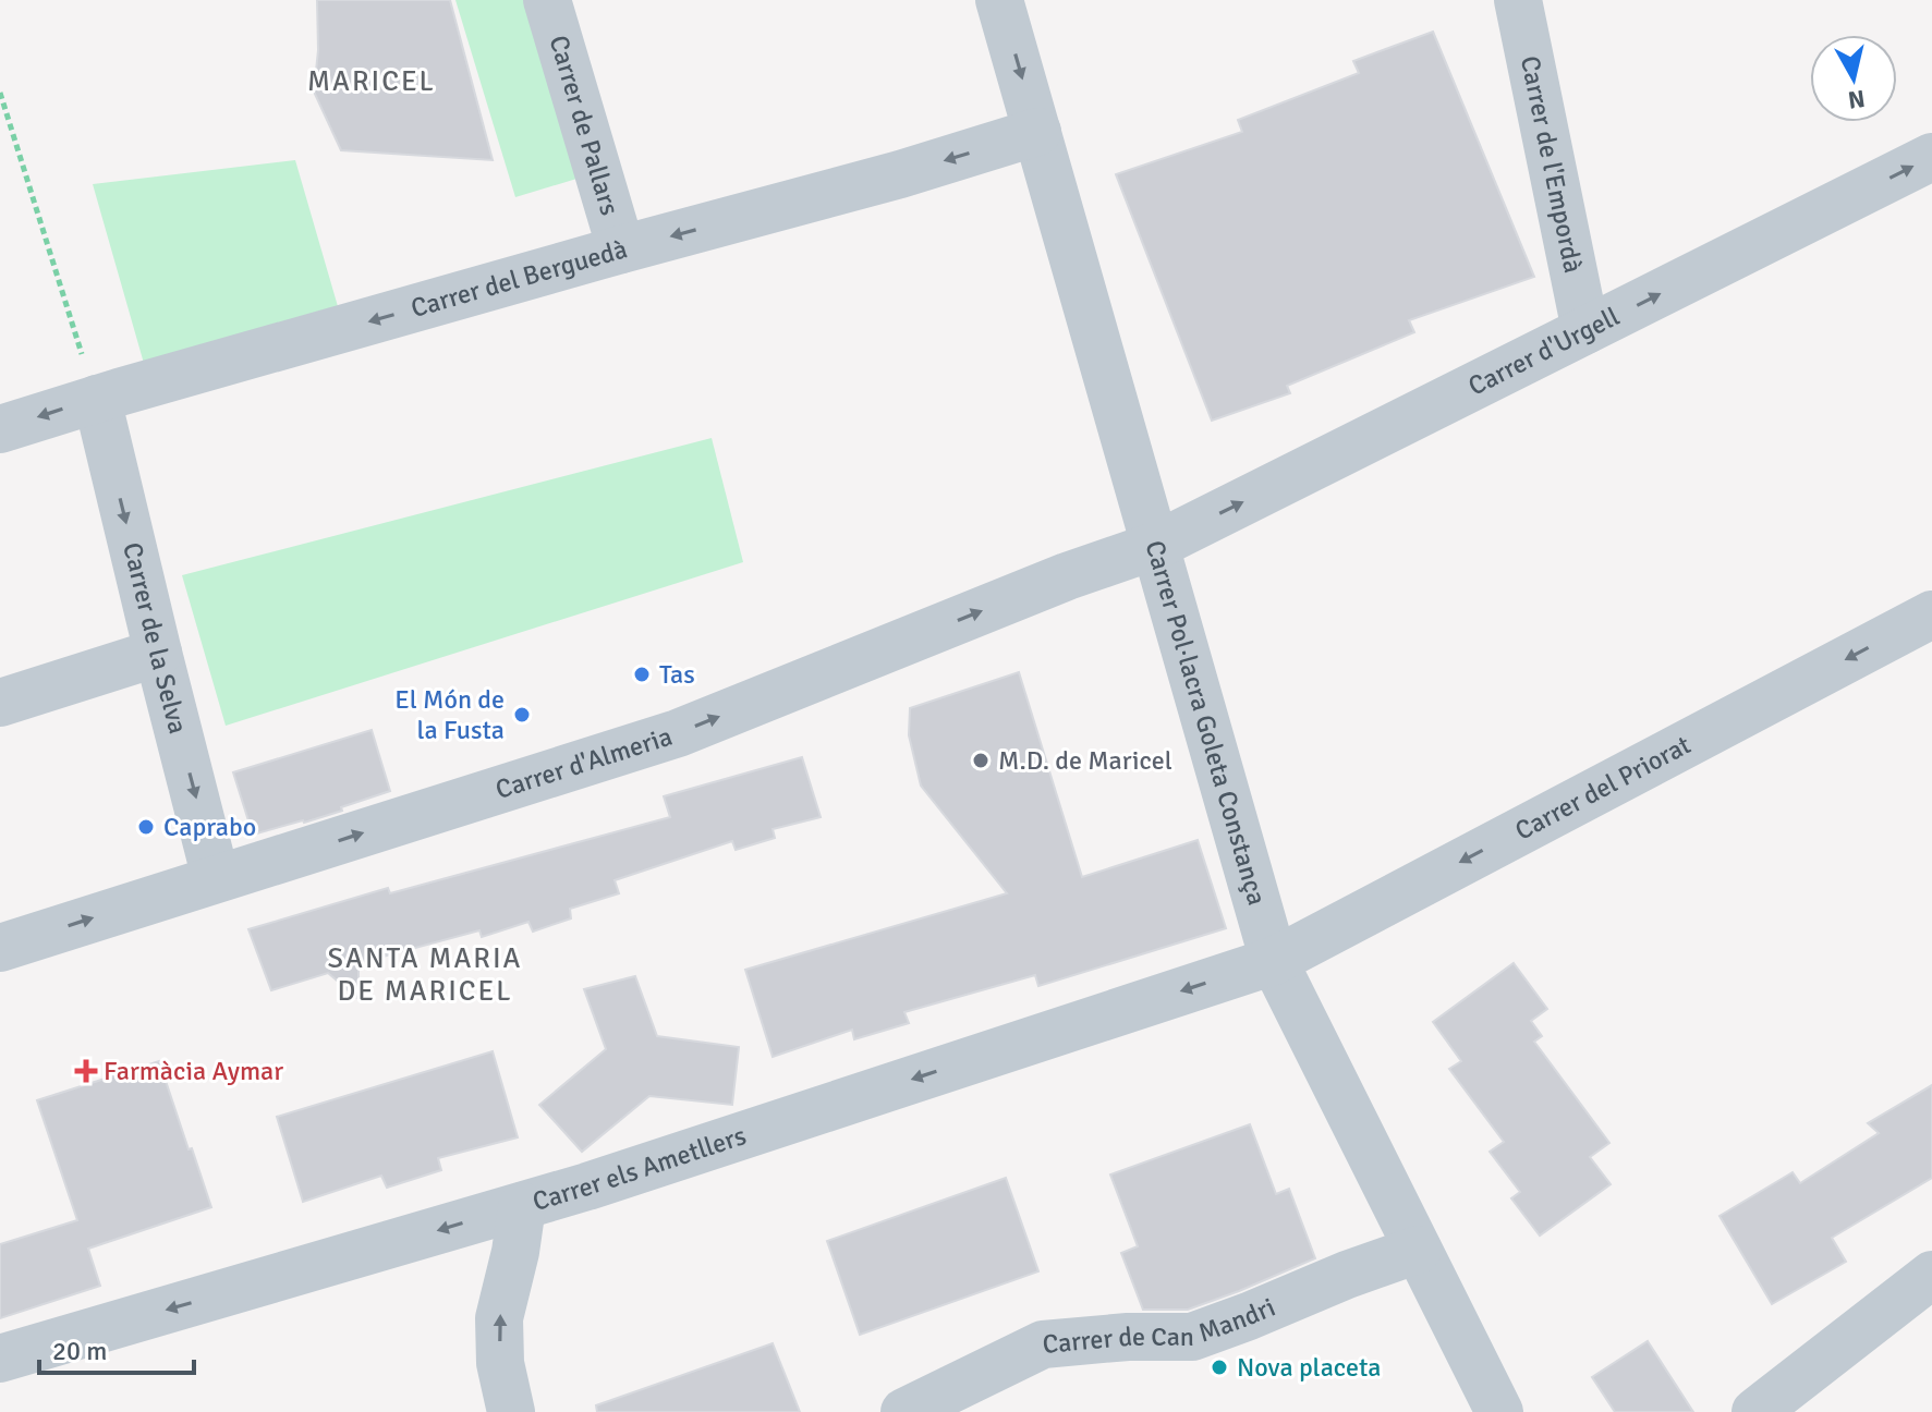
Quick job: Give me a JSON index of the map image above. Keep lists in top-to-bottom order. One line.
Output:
{"streets":{"street":["Carrer de Pallars","Carrer de l'Empordà","Carrer del Berguedà","Carrer d'Urgell","Carrer de la Selva","Carrer Pol·lacra Goleta Constança","Carrer d'Almeria","Carrer del Priorat","Carrer els Ametllers","Carrer de Can Mandri"]},"crossings":[["Carrer de Pallars","Carrer del Berguedà"],["Carrer de l'Empordà","Carrer d'Urgell"],["Carrer del Berguedà","Carrer de la Selva"],["Carrer del Berguedà","Carrer Pol·lacra Goleta Constança"],["Carrer d'Urgell","Carrer Pol·lacra Goleta Constança"],["Carrer d'Urgell","Carrer d'Almeria"],["Carrer de la Selva","Carrer d'Almeria"],["Carrer Pol·lacra Goleta Constança","Carrer d'Almeria"],["Carrer Pol·lacra Goleta Constança","Carrer del Priorat"],["Carrer Pol·lacra Goleta Constança","Carrer els Ametllers"],["Carrer Pol·lacra Goleta Constança","Carrer de Can Mandri"],["Carrer del Priorat","Carrer els Ametllers"]],"one_way":["Carrer del Berguedà","Carrer d'Urgell","Carrer de la Selva","Carrer d'Almeria","Carrer del Priorat","Carrer els Ametllers"],"districts":["MARICEL","SANTA MARIA DE MARICEL"],"places":{"other":["Tas","El Món de la Fusta","M.D. de Maricel","Caprabo","Nova placeta"],"health":["Farmàcia Aymar"]},"scale_bar":"20 m","north":"bottom"}
